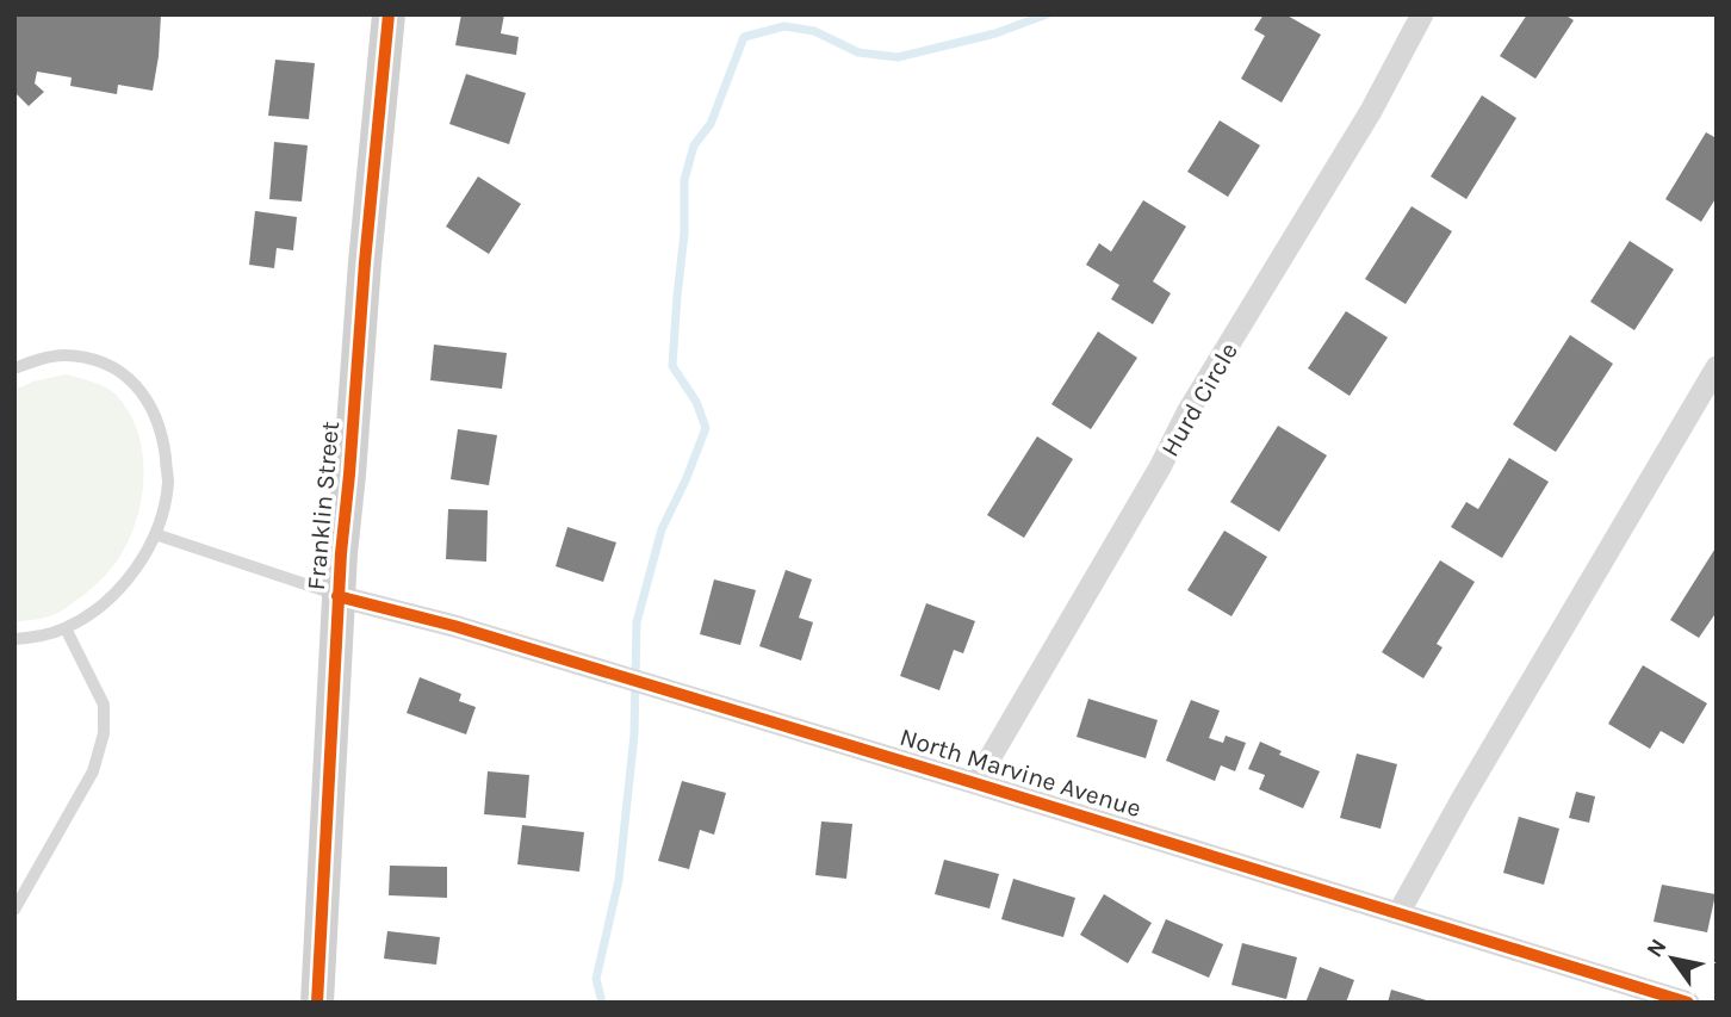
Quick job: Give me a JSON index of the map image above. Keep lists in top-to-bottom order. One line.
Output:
{"streets":{"street":["Hurd Circle","Franklin Street","North Marvine Avenue"]},"crossings":[["Hurd Circle","North Marvine Avenue"],["Franklin Street","North Marvine Avenue"]],"north":"top left"}
